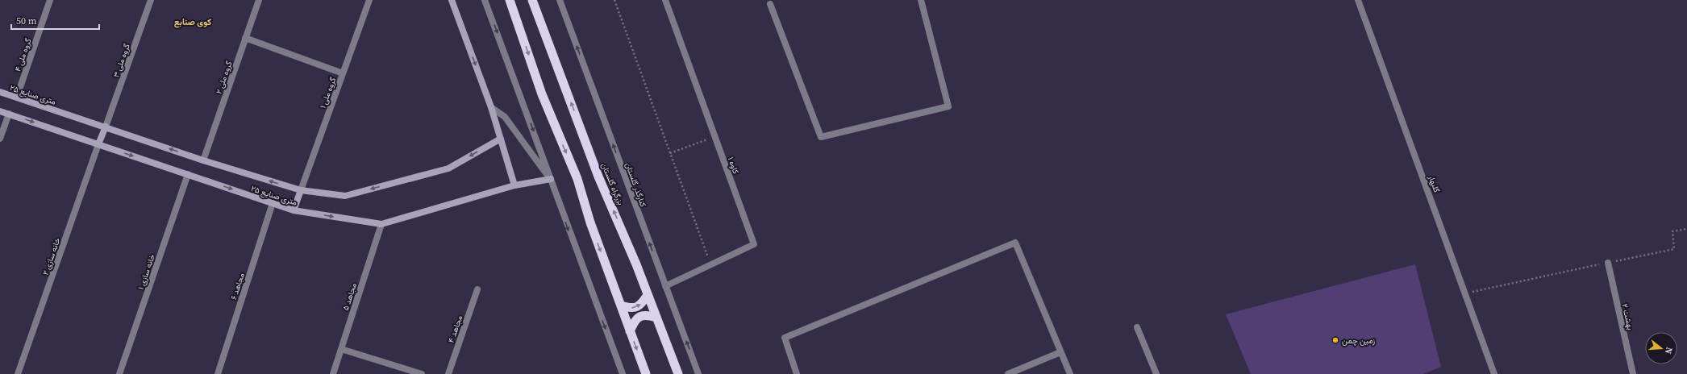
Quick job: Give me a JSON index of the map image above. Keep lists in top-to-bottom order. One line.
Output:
{"streets":{"highway":["بزرگراه گلستان"],"main road":["۲۵ متری صنایع"],"street":["گروه ملی ۴","گروه ملی ۳","گروه ملی ۲","گروه ملی ۱","کاوه ۱","گلبهار","کنارگذر گلستان","خانه سازی ۲","خانه سازی ۱","۶ مجاهد","۵ مجاهد","بهشت ۲","مجاهد ۴"]},"crossings":[["گروه ملی ۴","۲۵ متری صنایع"],["گروه ملی ۳","۲۵ متری صنایع"],["گروه ملی ۲","۲۵ متری صنایع"],["گروه ملی ۱","۲۵ متری صنایع"],["۲۵ متری صنایع","خانه سازی ۲"],["۲۵ متری صنایع","خانه سازی ۱"],["۲۵ متری صنایع","۶ مجاهد"],["۲۵ متری صنایع","۵ مجاهد"],["کاوه ۱","کنارگذر گلستان"]],"one_way":["کنارگذر گلستان"],"districts":["کوی صنابع"],"places":["زمین چمن"],"scale_bar":"50 m","north":"right"}
